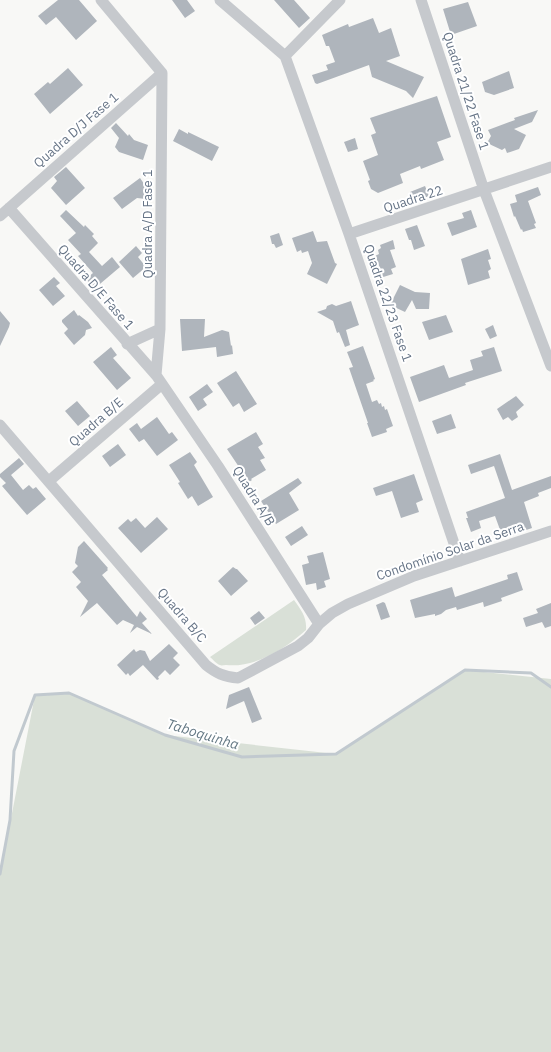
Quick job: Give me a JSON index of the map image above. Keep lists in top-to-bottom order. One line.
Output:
{"streets":{"street":["Quadra 21/22 Fase 1","Quadra D/J Fase 1","Quadra 22","Quadra A/D Fase 1","Quadra D/E Fase 1","Quadra 22/23 Fase 1","Quadra B/E","Quadra A/B","Condomínio Solar da Serra","Quadra B/C"]},"crossings":[["Quadra 21/22 Fase 1","Quadra 22"],["Quadra D/J Fase 1","Quadra A/D Fase 1"],["Quadra D/J Fase 1","Quadra D/E Fase 1"],["Quadra 22","Quadra 22/23 Fase 1"],["Quadra A/D Fase 1","Quadra D/E Fase 1"],["Quadra A/D Fase 1","Quadra B/E"],["Quadra A/D Fase 1","Quadra A/B"],["Quadra D/E Fase 1","Quadra B/E"],["Quadra D/E Fase 1","Quadra A/B"],["Quadra 22/23 Fase 1","Condomínio Solar da Serra"],["Quadra B/E","Quadra A/B"],["Quadra B/E","Quadra B/C"],["Quadra A/B","Condomínio Solar da Serra"],["Quadra A/B","Quadra B/C"],["Condomínio Solar da Serra","Quadra B/C"]],"water":["Taboquinha"]}
